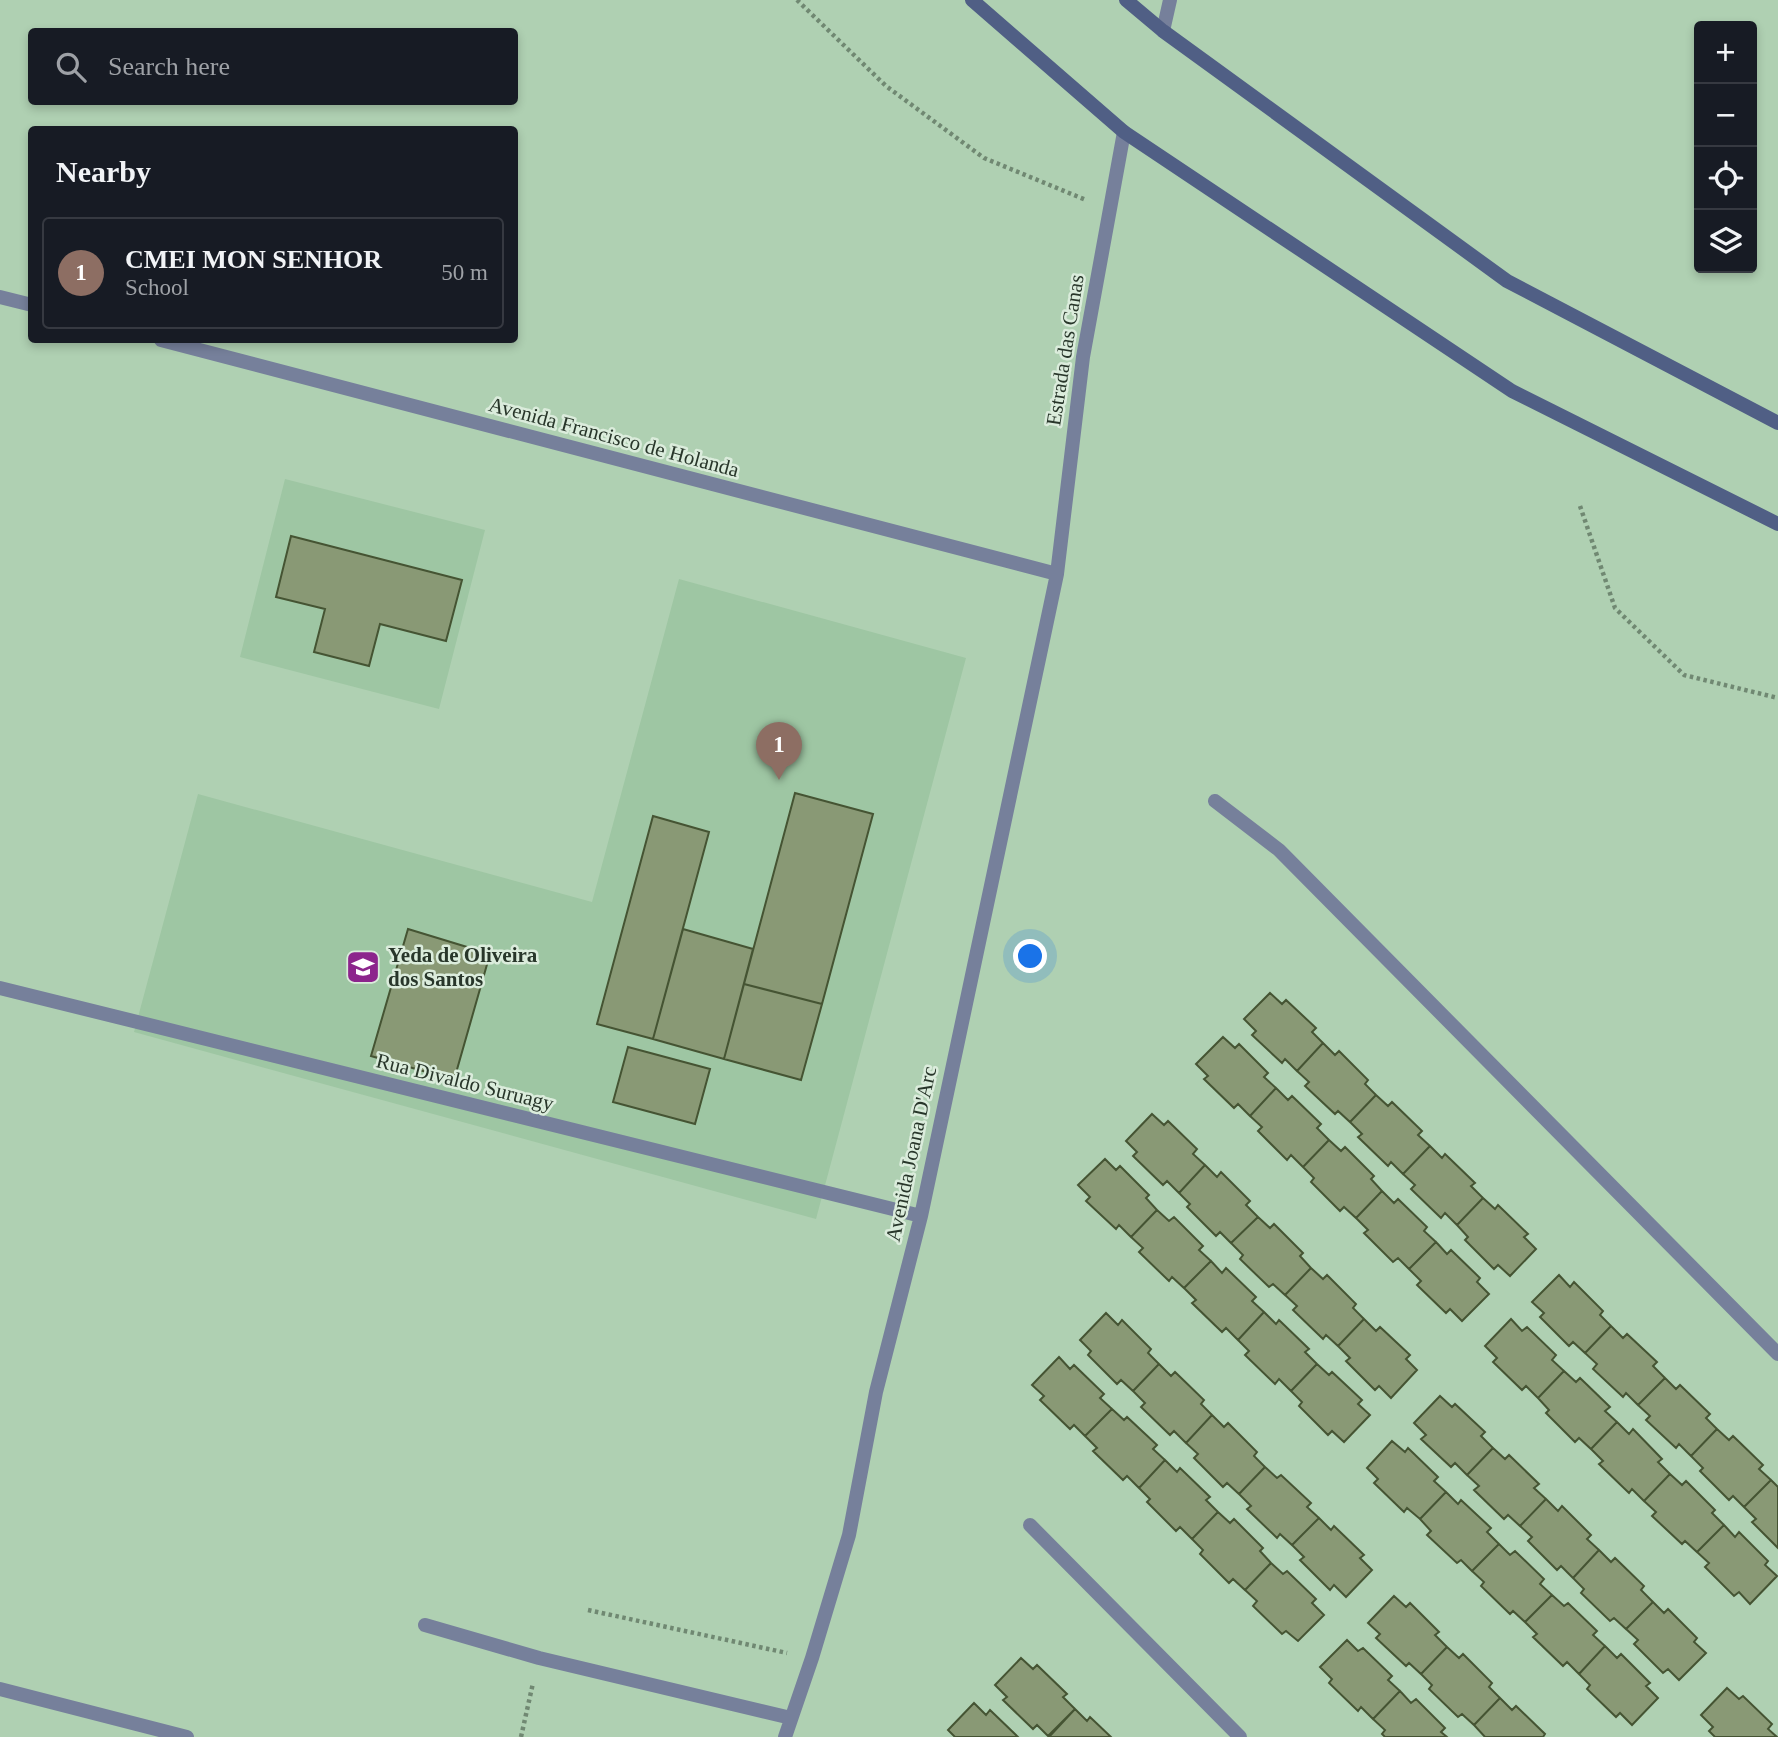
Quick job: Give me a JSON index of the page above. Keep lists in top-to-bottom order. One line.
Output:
{"streets":{"street":["Estrada das Canas","Avenida Francisco de Holanda","Rua Divaldo Suruagy","Avenida Joana D'Arc"]},"crossings":[["Estrada das Canas","Avenida Francisco de Holanda"],["Estrada das Canas","Avenida Joana D'Arc"],["Avenida Francisco de Holanda","Avenida Joana D'Arc"],["Rua Divaldo Suruagy","Avenida Joana D'Arc"]],"places":{"school or university":["Yeda de Oliveira dos Santos"]},"page":{"map_buttons":["+","−"],"search":"Search here","heading":"Nearby","list":[{"mark":"1","name":"CMEI MON SENHOR","note":"School","value":"50 m"}],"pins":"1"}}
